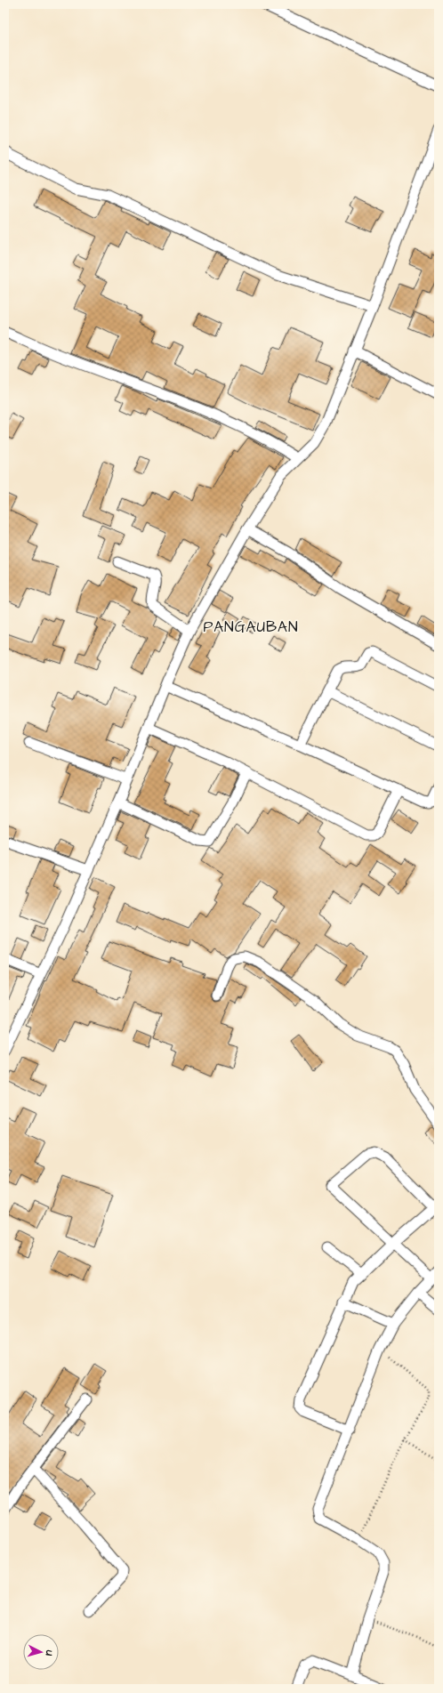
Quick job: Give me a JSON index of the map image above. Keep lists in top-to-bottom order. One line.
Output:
{"districts":["PANGAUBAN"],"north":"right"}
